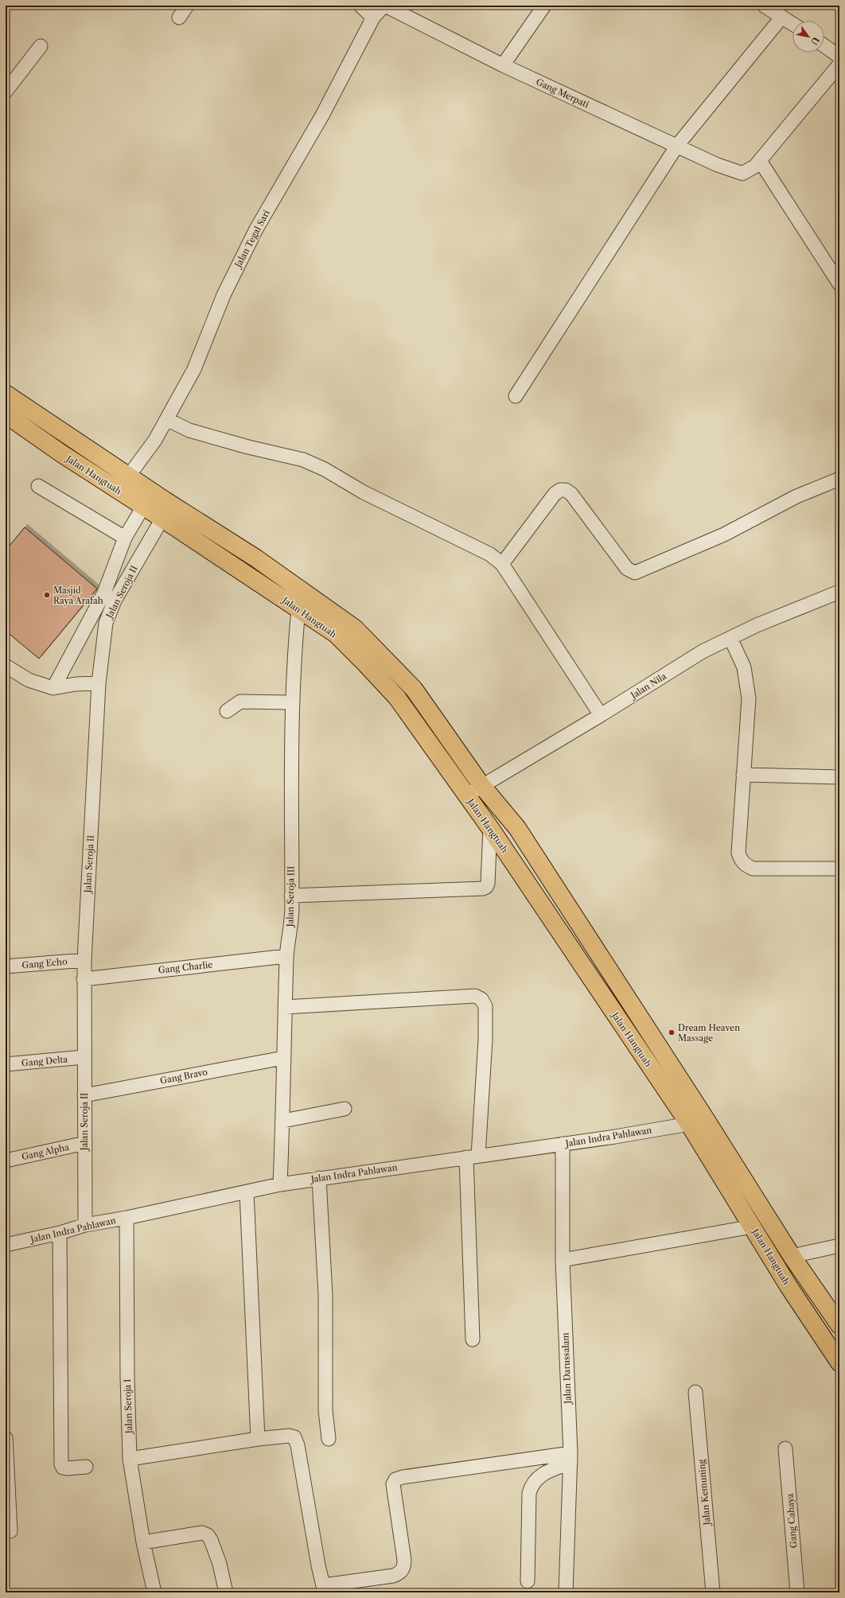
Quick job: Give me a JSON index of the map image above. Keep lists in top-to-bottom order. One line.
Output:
{"streets":{"highway":["Jalan Hangtuah"],"street":["Gang Merpati","Jalan Tegal Sari","Jalan Seroja II","Jalan Nila","Jalan Seroja III","Gang Echo","Gang Charlie","Gang Delta","Gang Bravo","Jalan Indra Pahlawan","Gang Alpha","Jalan Darussalam","Jalan Seroja I","Jalan Kemuning","Gang Cahaya"]},"crossings":[["Gang Merpati","Jalan Tegal Sari"],["Jalan Tegal Sari","Jalan Hangtuah"],["Jalan Hangtuah","Jalan Seroja II"],["Jalan Hangtuah","Jalan Nila"],["Jalan Hangtuah","Jalan Seroja III"],["Jalan Hangtuah","Jalan Indra Pahlawan"],["Jalan Seroja II","Gang Echo"],["Jalan Seroja II","Gang Charlie"],["Jalan Seroja II","Gang Delta"],["Jalan Seroja II","Gang Bravo"],["Jalan Seroja II","Jalan Indra Pahlawan"],["Jalan Seroja II","Gang Alpha"],["Jalan Seroja III","Gang Charlie"],["Jalan Seroja III","Gang Bravo"],["Jalan Seroja III","Jalan Indra Pahlawan"],["Jalan Indra Pahlawan","Jalan Darussalam"],["Jalan Indra Pahlawan","Jalan Seroja I"]],"places":["Masjid Raya Arafah","Dream Heaven Massage"],"north":"bottom right"}
